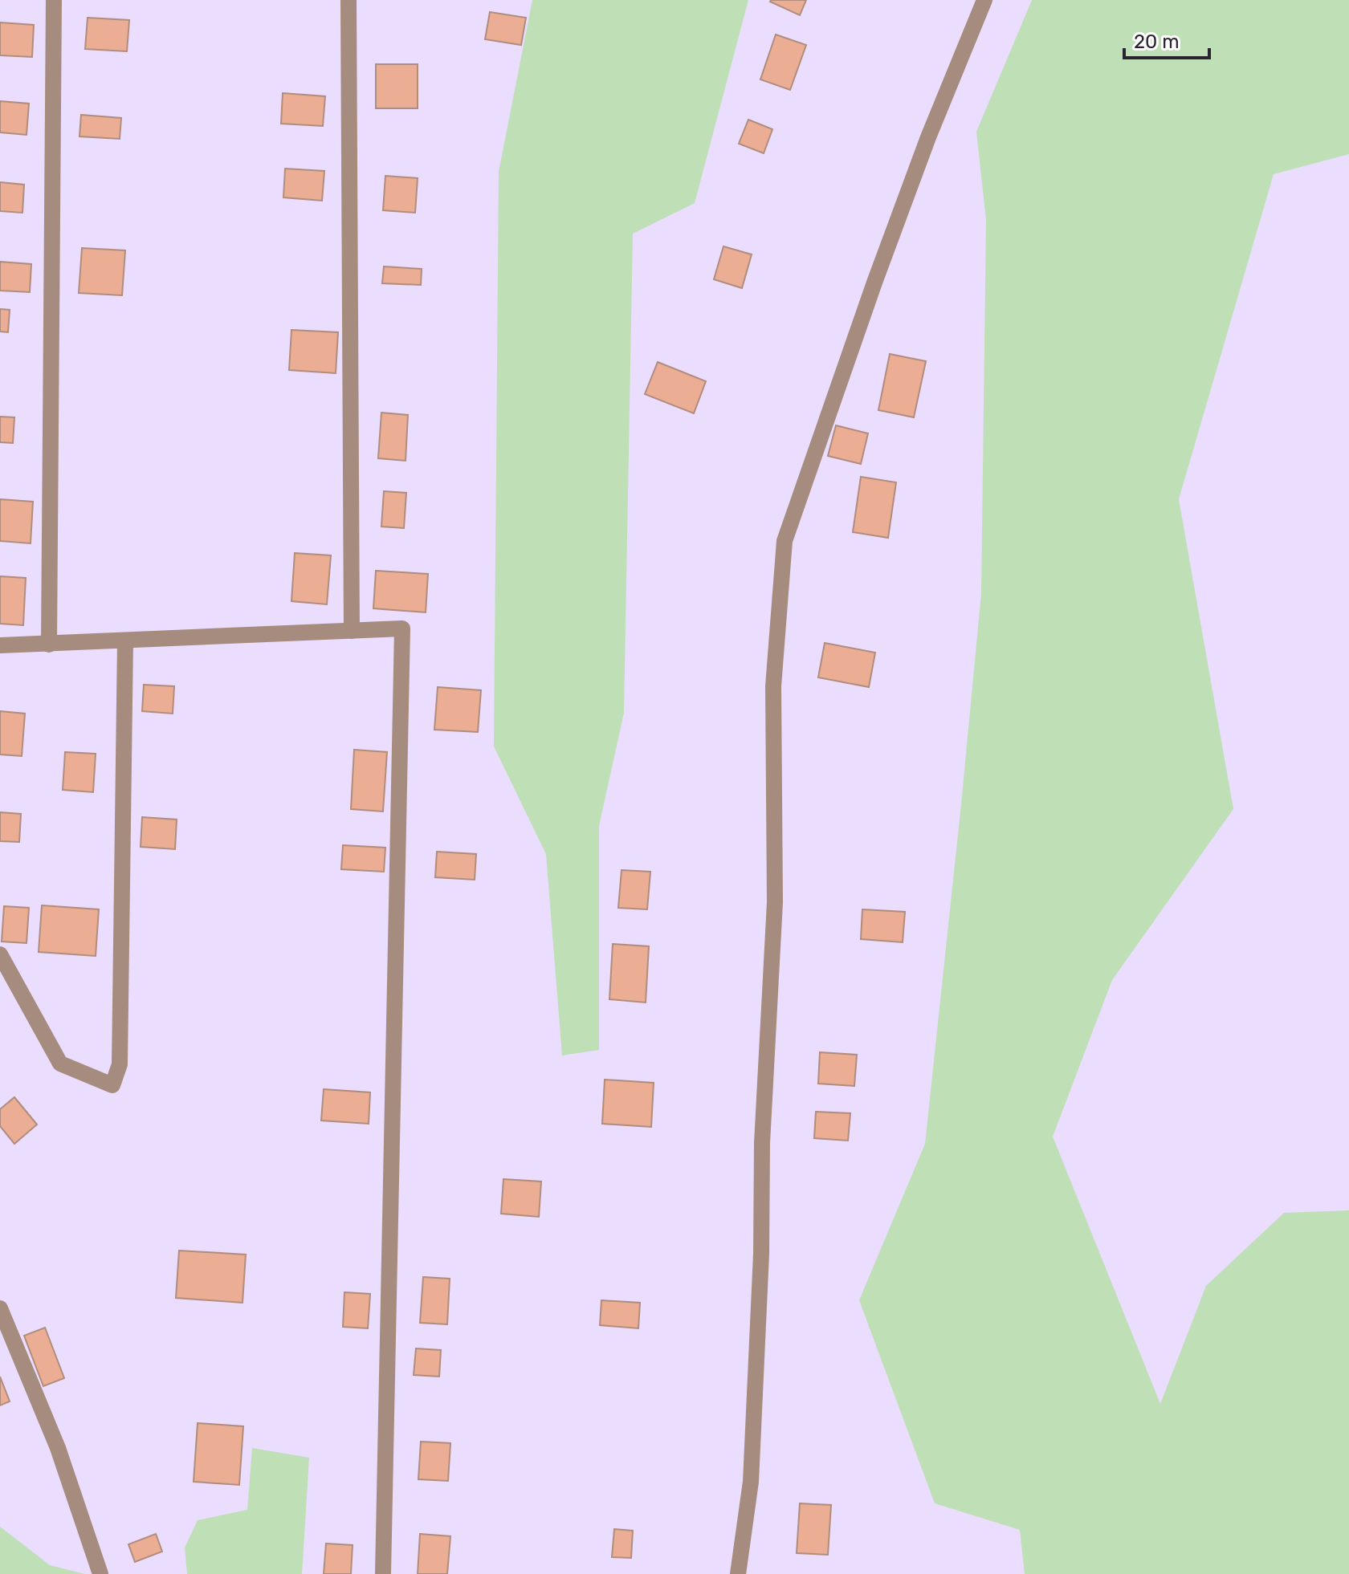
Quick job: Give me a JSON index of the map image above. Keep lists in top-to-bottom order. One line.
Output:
{"scale_bar":"20 m"}
